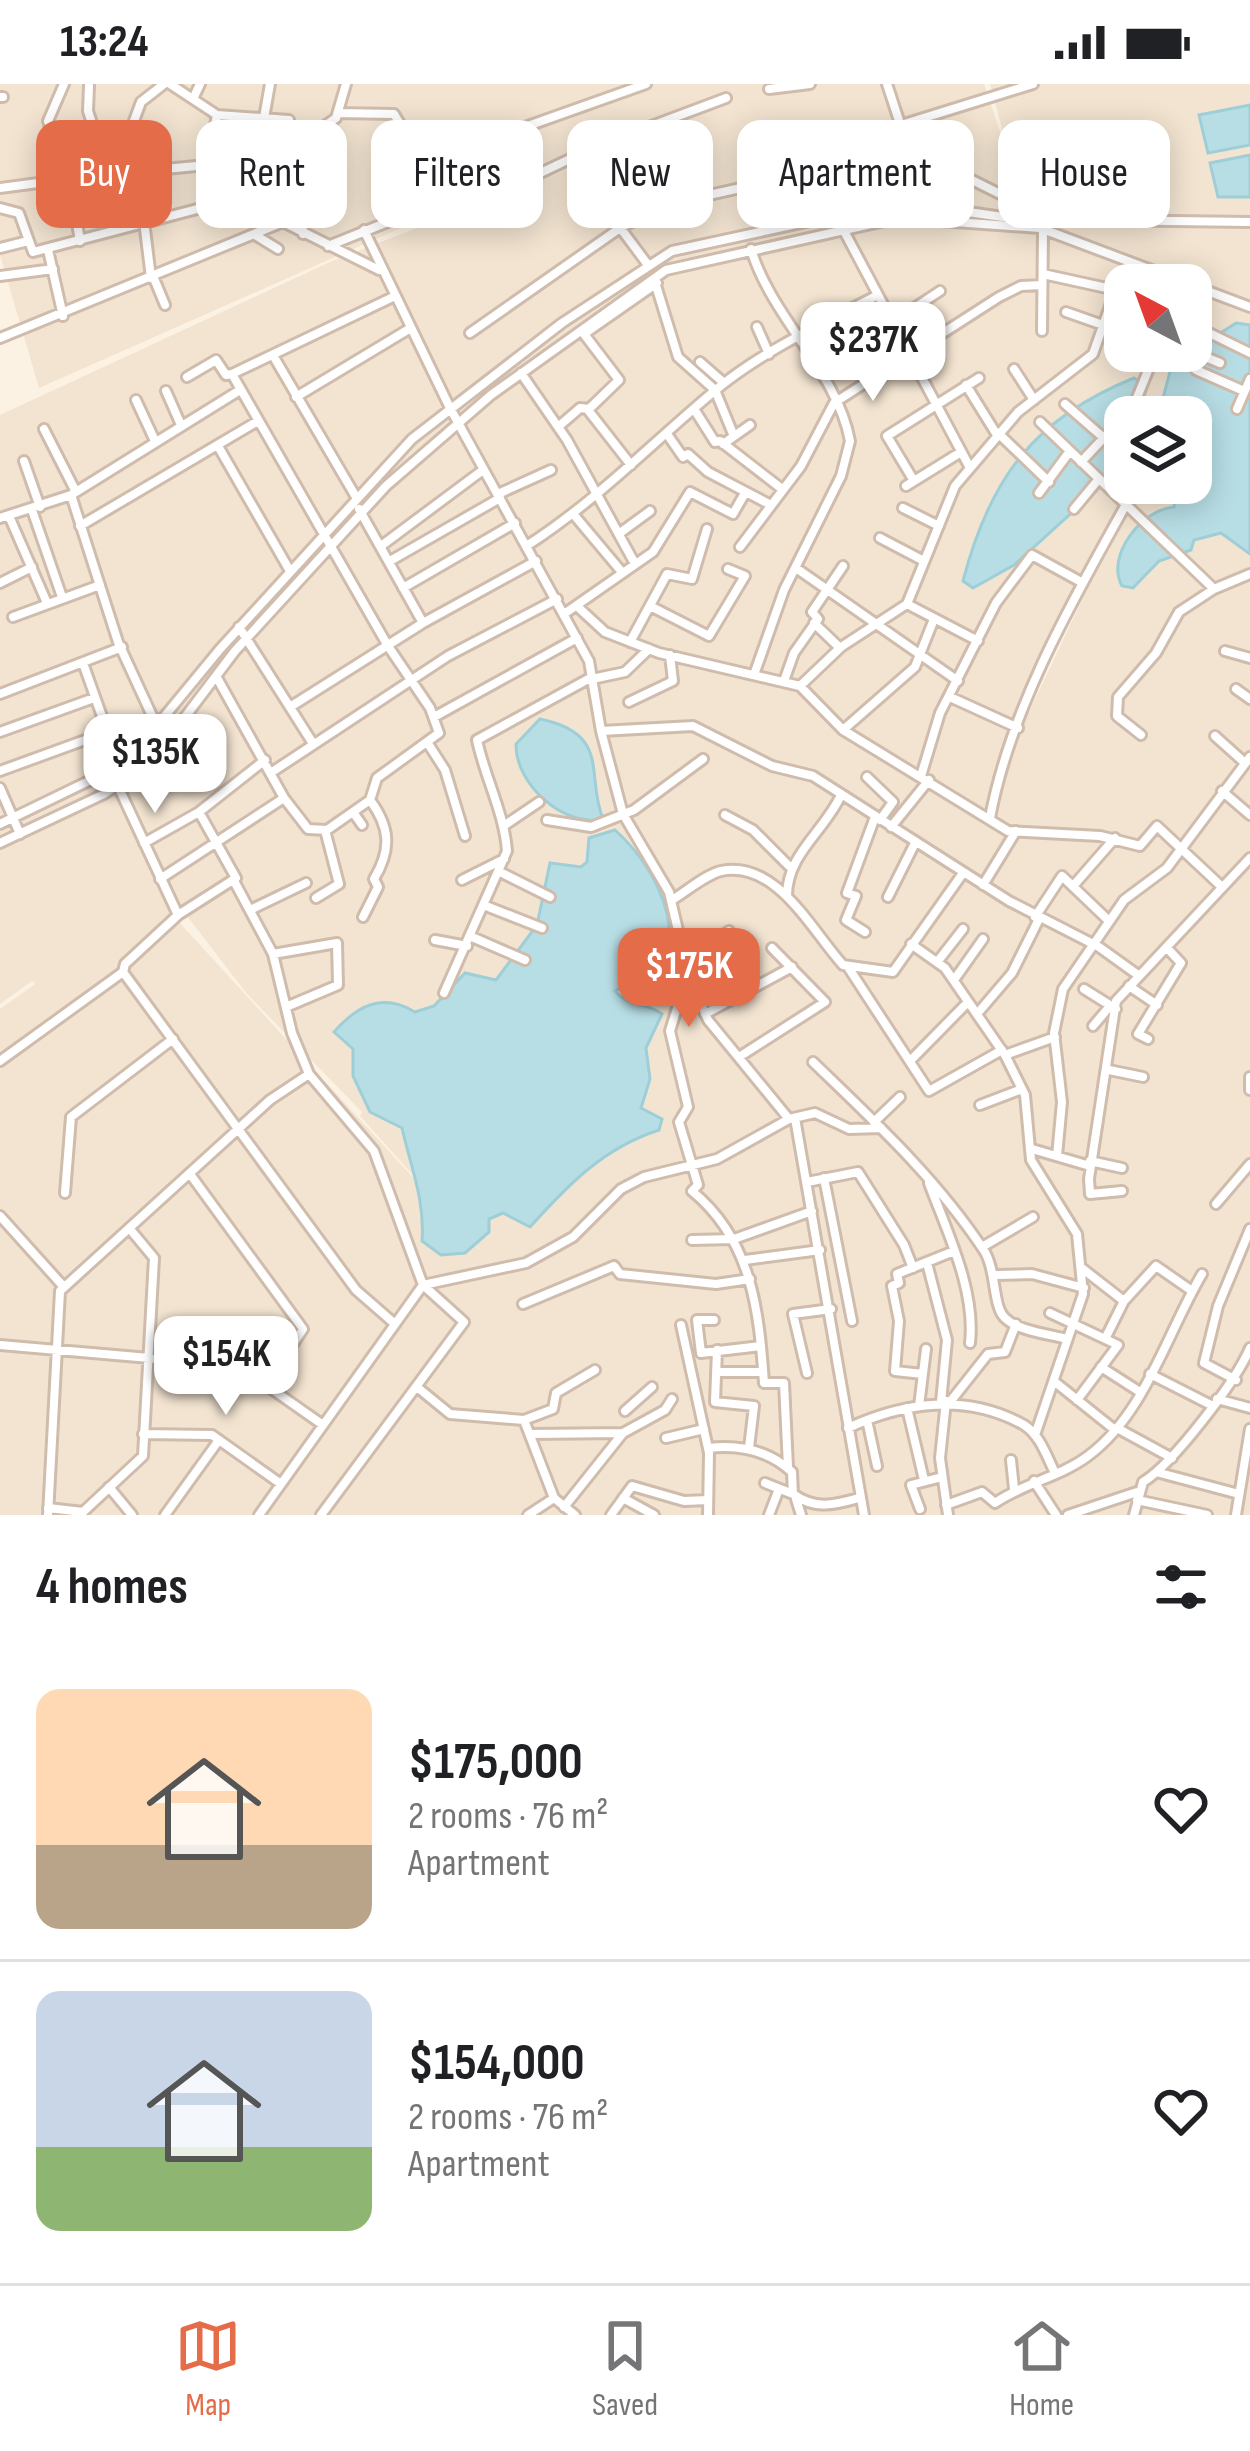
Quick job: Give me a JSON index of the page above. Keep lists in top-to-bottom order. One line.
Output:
{"north":"top left","page":{"status":"13:24","chip":["Buy","Rent","Filters","New","Apartment","House"],"price":["$237K","$135K","$175K","$154K"],"heading":"4 homes","list":[{"name":"$175,000","note":"2 rooms · 76 m² · Apartment"},{"name":"$154,000","note":"2 rooms · 76 m² · Apartment"}],"tabs":["Map","Saved","Home"]}}
